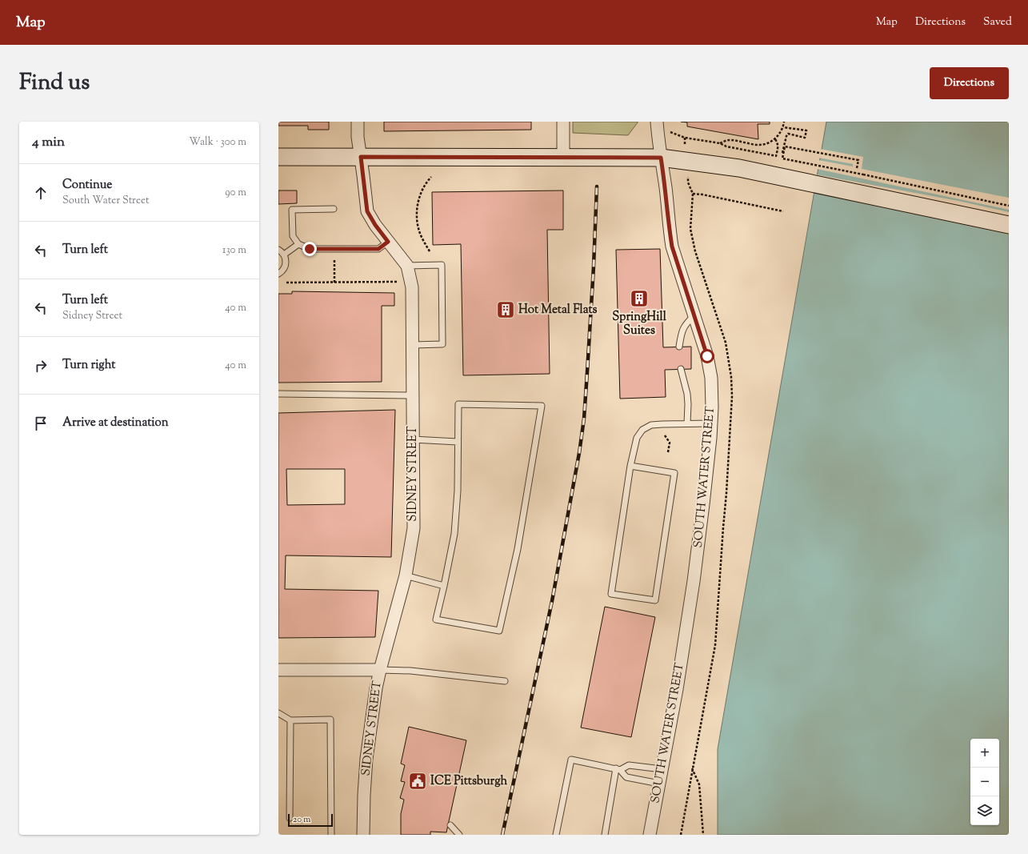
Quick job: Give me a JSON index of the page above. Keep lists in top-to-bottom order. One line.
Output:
{"streets":{"street":["SIDNEY STREET","SOUTH WATER STREET"]},"places":{"building":["SpringHill Suites","Hot Metal Flats"],"public building":["ICE Pittsburgh"]},"scale_bar":"20 m","page":{"header":"Map","nav":["Map","Directions","Saved"],"title":"Find us","buttons":"Directions","heading":["4 min","Walk · 300 m"],"list":[["Continue","South Water Street","90 m"],["Turn left","130 m"],["Turn left","Sidney Street","40 m"],["Turn right","40 m"],"Arrive at destination"],"map_buttons":["+","−"],"scale":"20 m"}}
